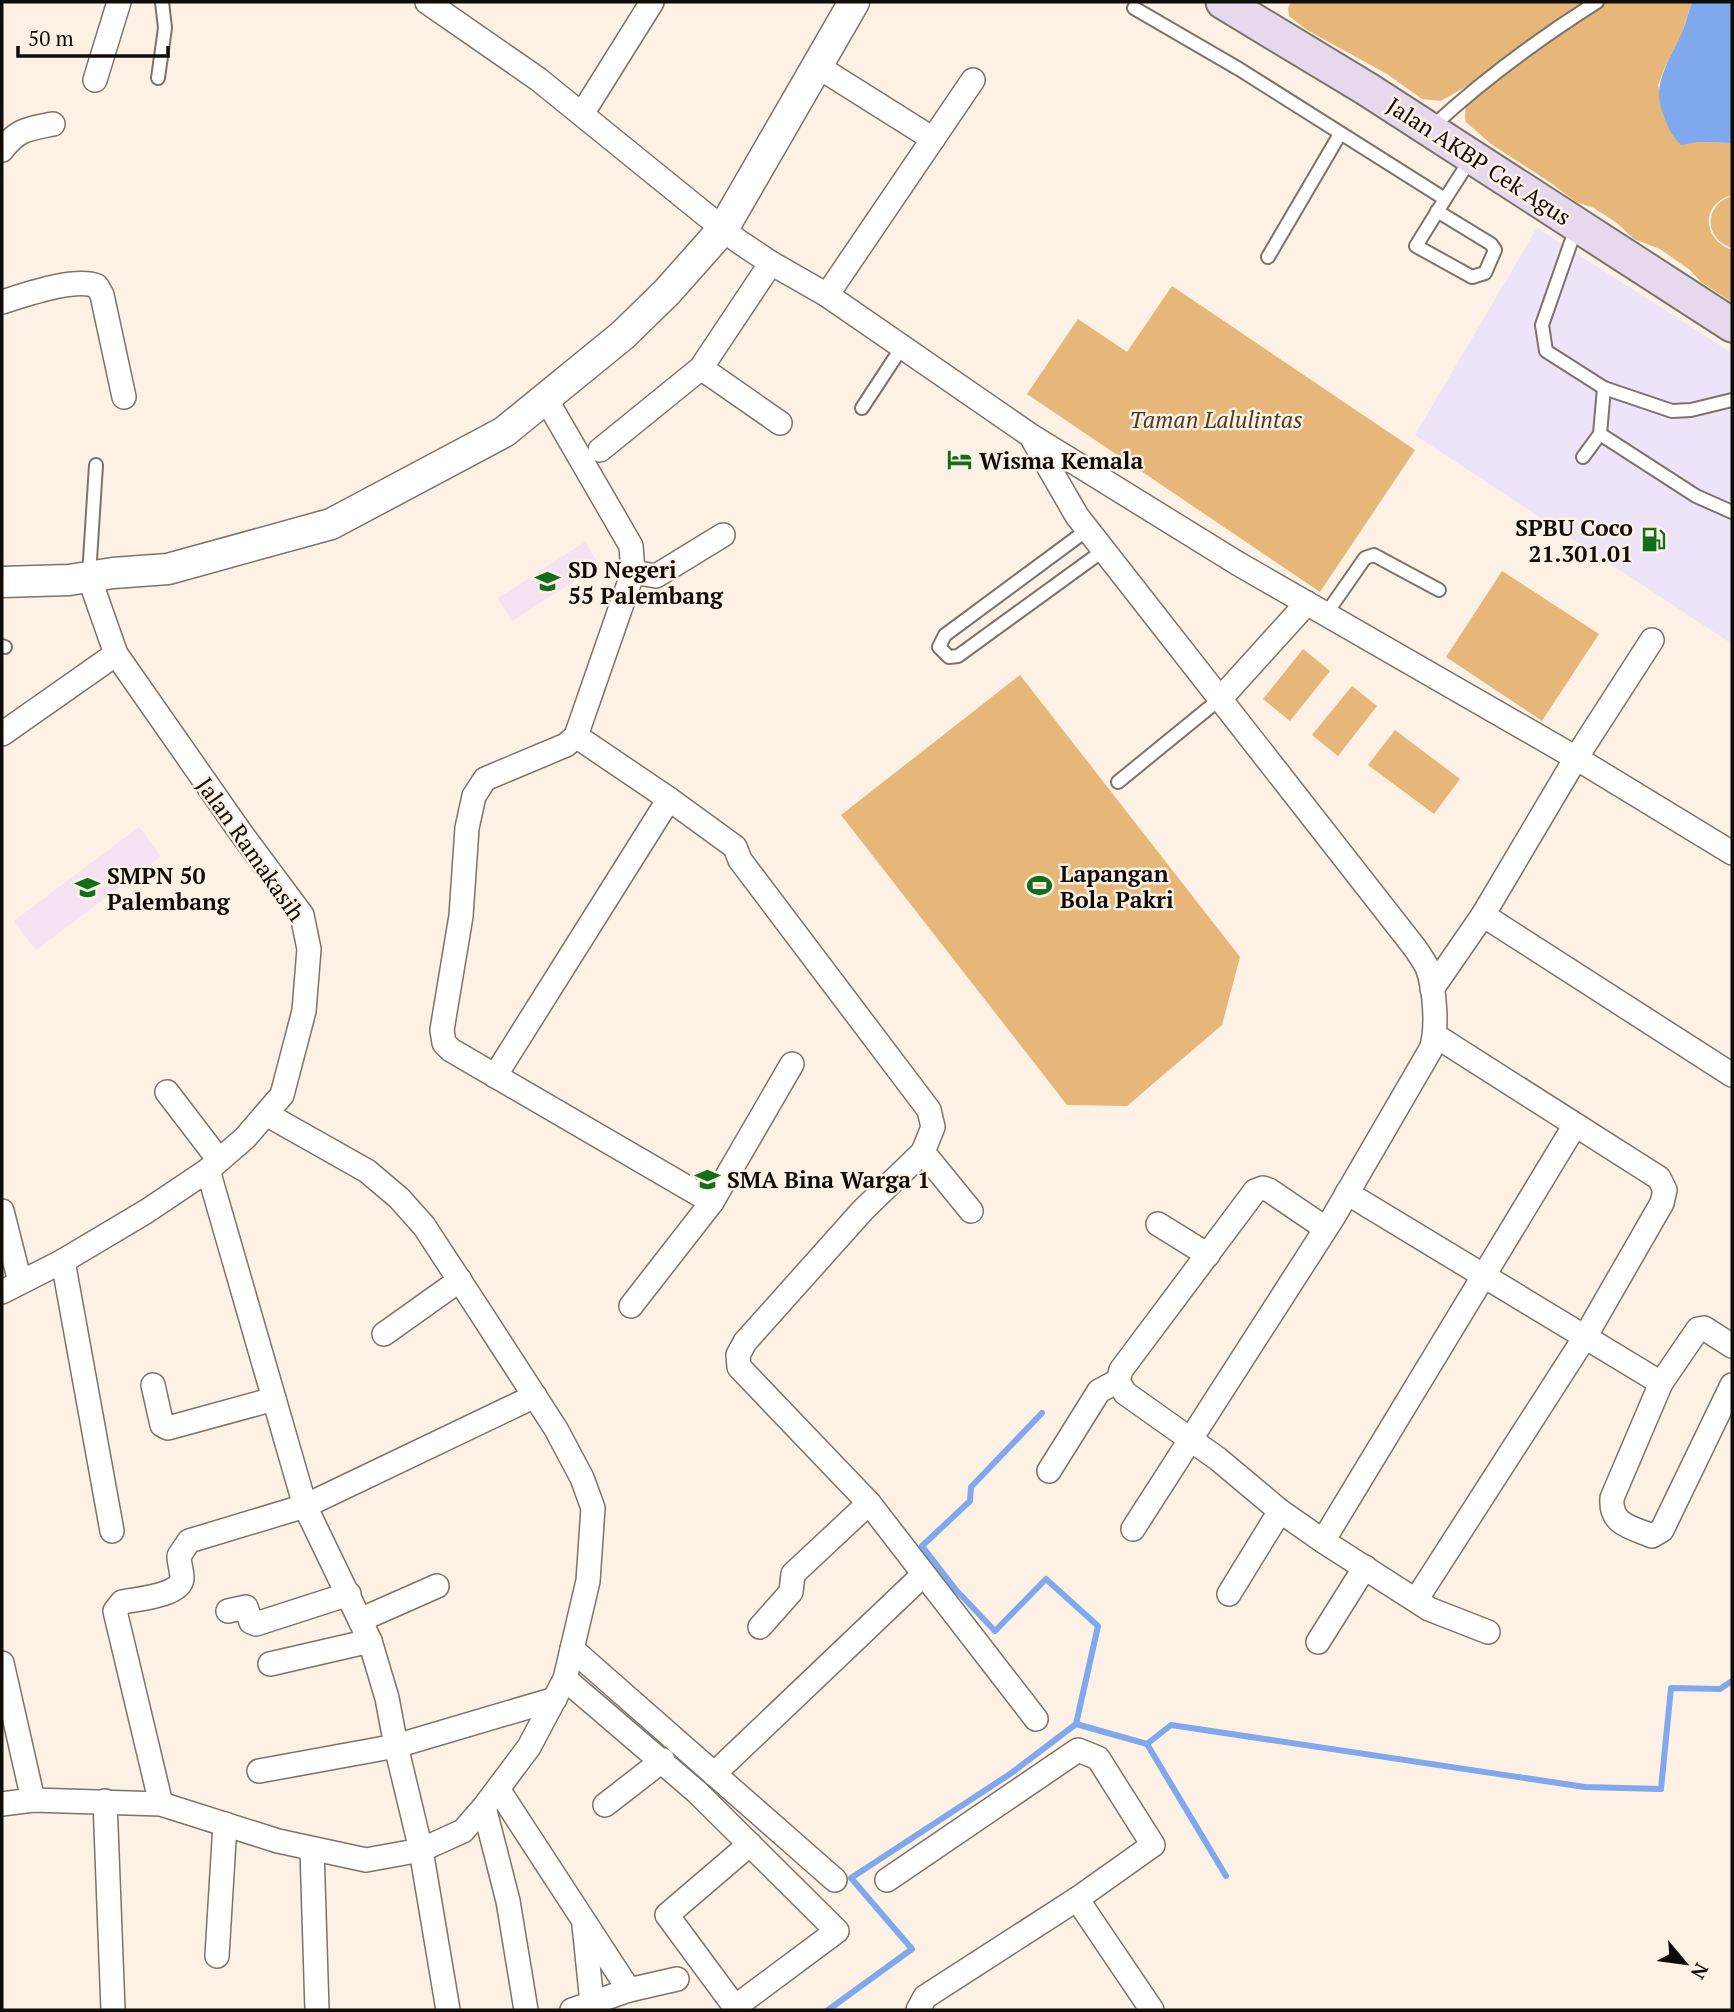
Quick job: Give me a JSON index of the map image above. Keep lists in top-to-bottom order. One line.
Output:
{"streets":{"main road":["Jalan AKBP Cek Agus"],"street":["Jalan Ramakasih"]},"parks":["Taman Lalulintas"],"places":{"hotel":["Wisma Kemala"],"fuel station":["SPBU Coco 21.301.01"],"school or university":["SD Negeri 55 Palembang","SMPN 50 Palembang","SMA Bina Warga 1"],"sports":["Lapangan Bola Pakri"]},"scale_bar":"50 m","north":"bottom right"}
